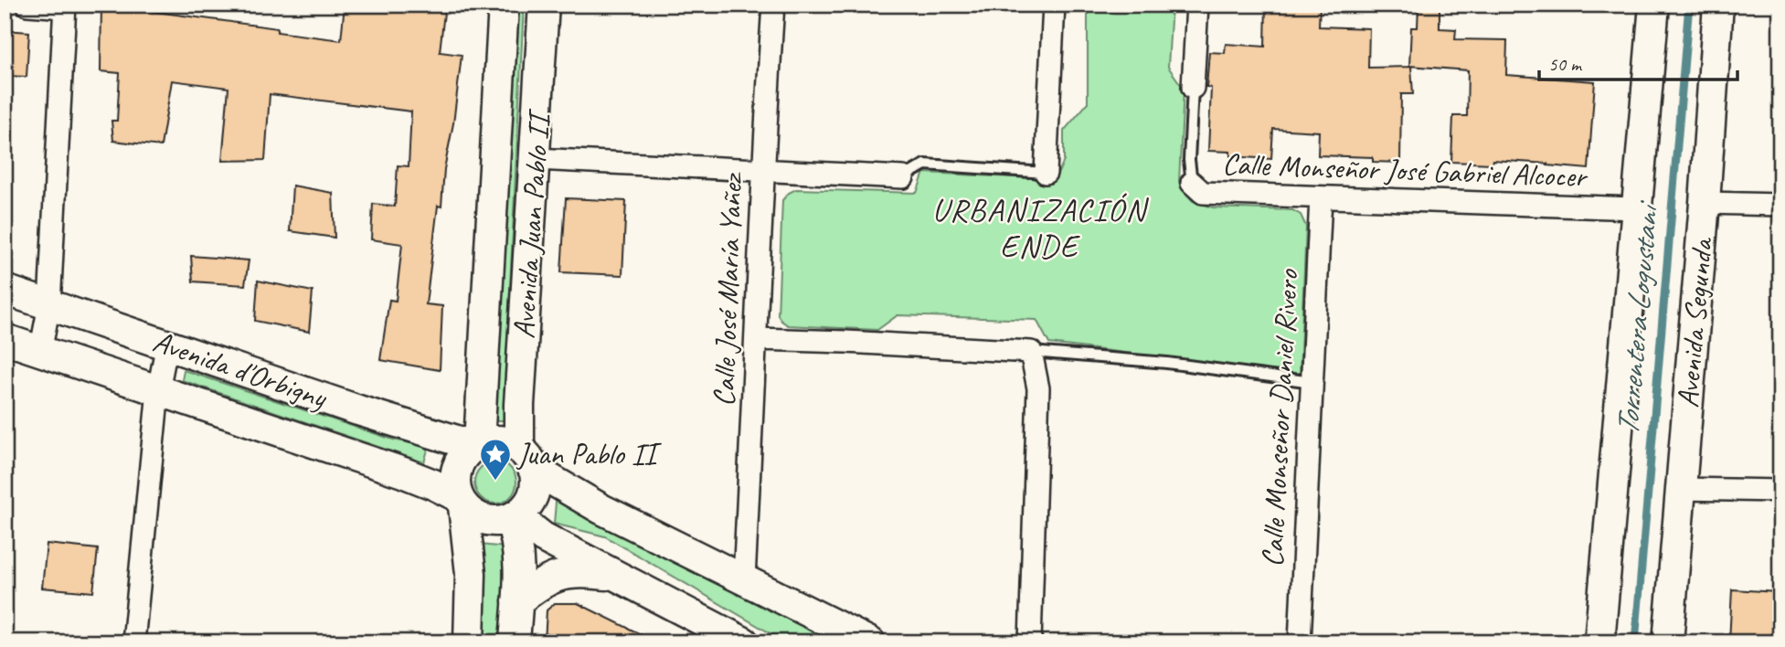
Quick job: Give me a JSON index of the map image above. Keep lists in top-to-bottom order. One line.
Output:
{"streets":{"main road":["Avenida Juan Pablo II","Avenida Segunda","Avenida d'Orbigny"],"street":["Calle Monseñor José Gabriel Alcocer","Calle José María Yañez","Calle Monseñor Daniel Rivero"]},"crossings":[["Calle Monseñor José Gabriel Alcocer","Calle Monseñor Daniel Rivero"],["Avenida Juan Pablo II","Avenida d'Orbigny"]],"districts":["URBANIZACIÓN ENDE"],"water":["Torrentera Logustani"],"places":{"place":["Juan Pablo II"]},"scale_bar":"50 m"}
